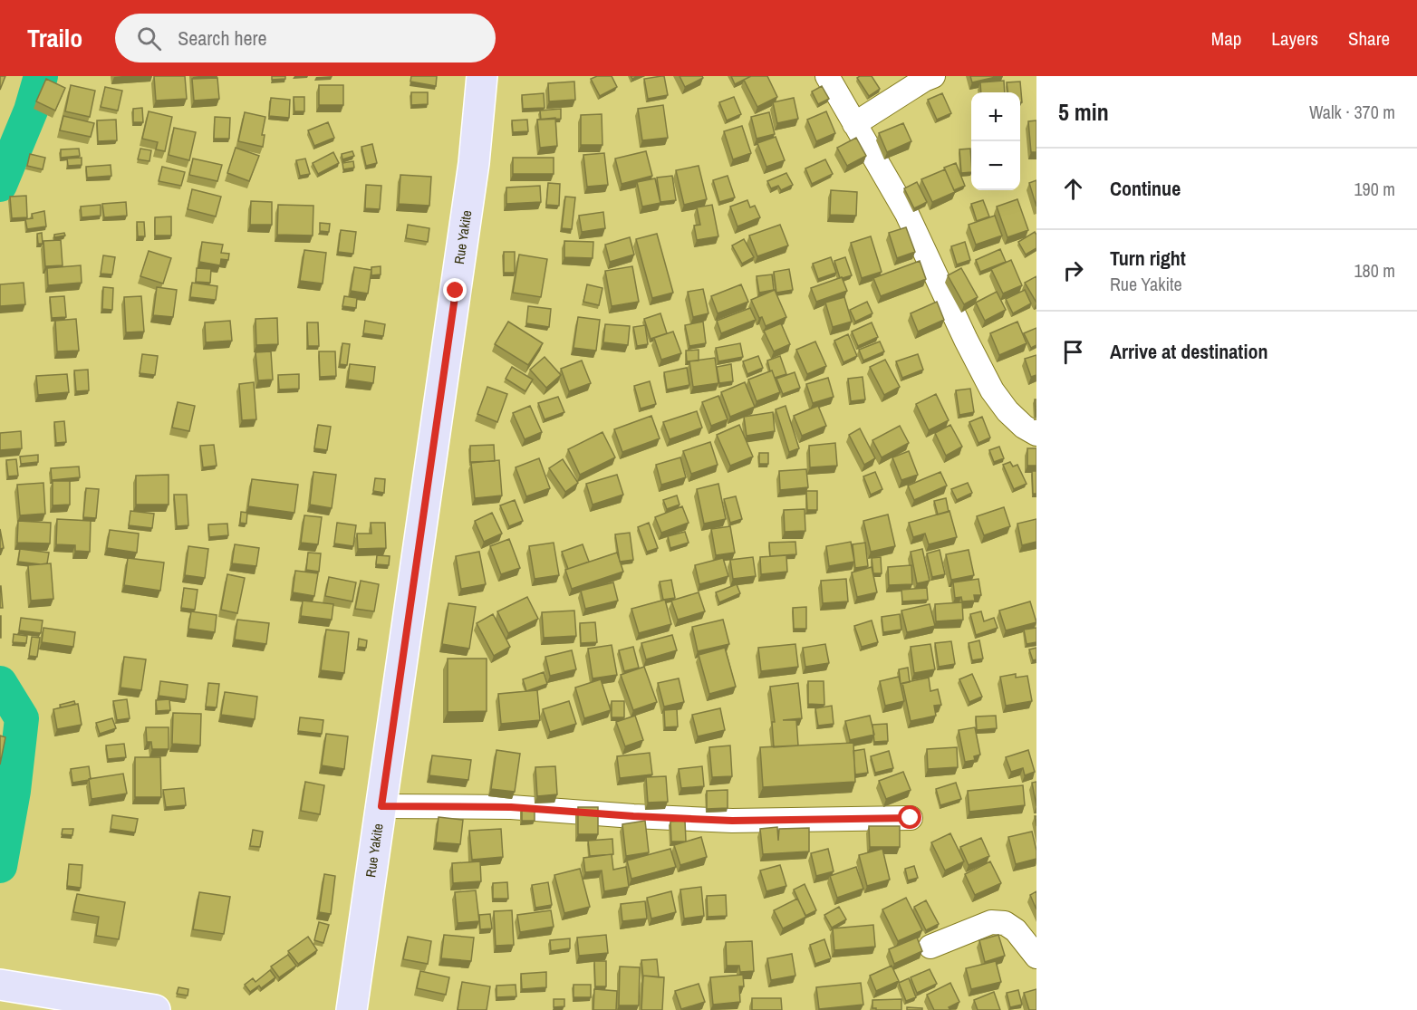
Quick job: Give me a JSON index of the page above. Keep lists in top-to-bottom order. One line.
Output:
{"streets":{"main road":["Rue Yakite"]},"page":{"header":"Trailo","search":"Search here","nav":["Map","Layers","Share"],"heading":["5 min","Walk · 370 m"],"map_buttons":["+","−"],"list":[["Continue","190 m"],["Turn right","Rue Yakite","180 m"],"Arrive at destination"]}}
